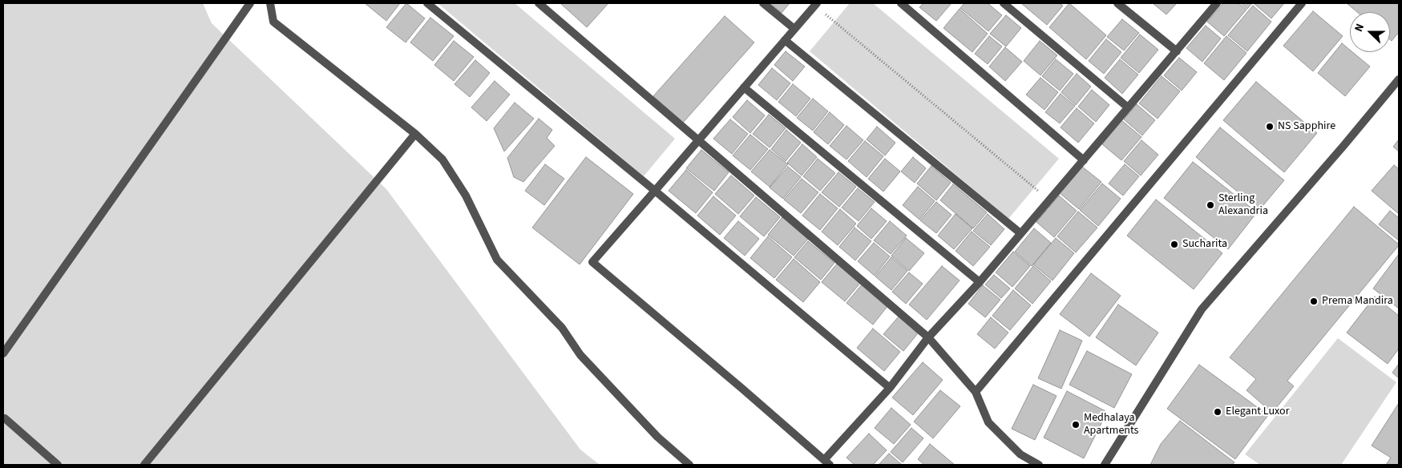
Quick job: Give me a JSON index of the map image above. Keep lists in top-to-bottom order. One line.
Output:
{"places":["NS Sapphire","Sterling Alexandria","Sucharita","Prema Mandira","Elegant Luxor","Medhalaya Apartments"],"north":"left"}
